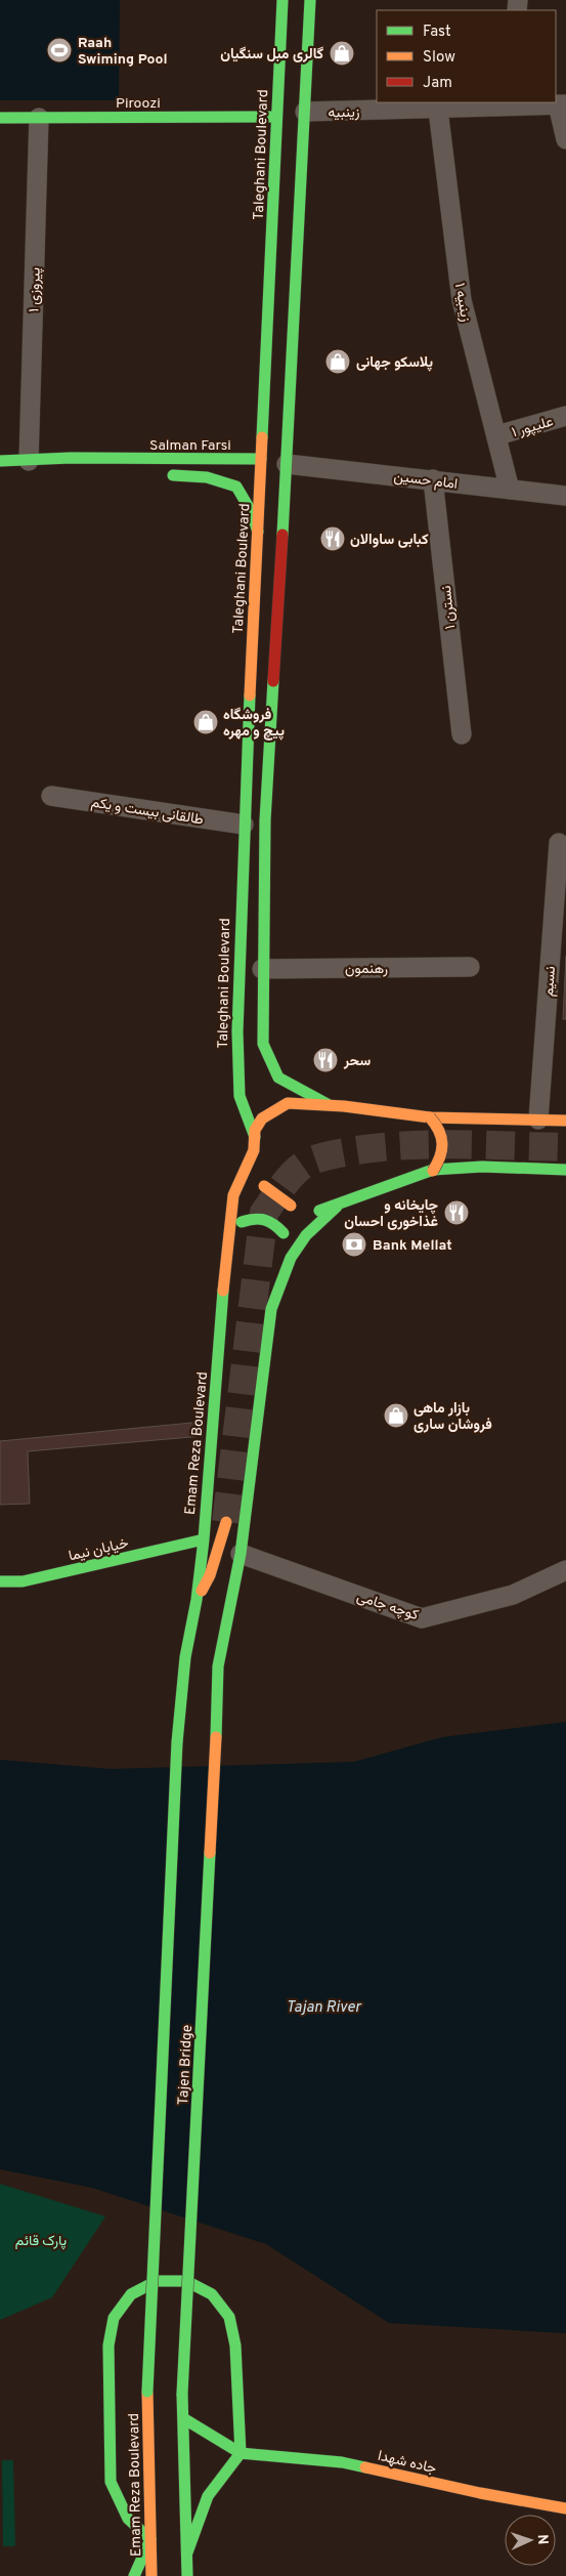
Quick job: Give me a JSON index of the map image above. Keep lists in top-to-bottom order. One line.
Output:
{"streets":{"main road":["Piroozi","Taleghani Boulevard","Salman Farsi","Emam Reza Boulevard","خیابان نیما","Tajen Bridge","جاده شهدا"],"street":["زینبیه","پیروزی ١","زینبیه ۱","علیپور ۱","امام حسین","نسترن ۱","طالقانی بیست و یکم","رهنمون","نسیم","کوچه جامی"]},"crossings":[["Piroozi","Taleghani Boulevard"],["Piroozi","پیروزی ١"],["زینبیه","زینبیه ۱"],["Taleghani Boulevard","Salman Farsi"],["Taleghani Boulevard","طالقانی بیست و یکم"],["پیروزی ١","Salman Farsi"],["زینبیه ۱","علیپور ۱"],["زینبیه ۱","امام حسین"],["امام حسین","نسترن ۱"],["Emam Reza Boulevard","خیابان نیما"],["Emam Reza Boulevard","Tajen Bridge"],["کوچه جامی","Tajen Bridge"]],"water":["Tajan River"],"parks":["پارک قائم"],"places":{"sports":["Raah Swiming Pool"],"shop":["گالری مبل سنگیان","پلاسکو جهانی","فروشگاه پیچ و مهره","بازار ماهی فروشان ساری"],"restaurant":["کبابی ساوالان","سحر","چایخانه و غذاخوری احسان"],"bank":["Bank Mellat"]},"legend":["Fast","Slow","Jam"],"north":"right"}
